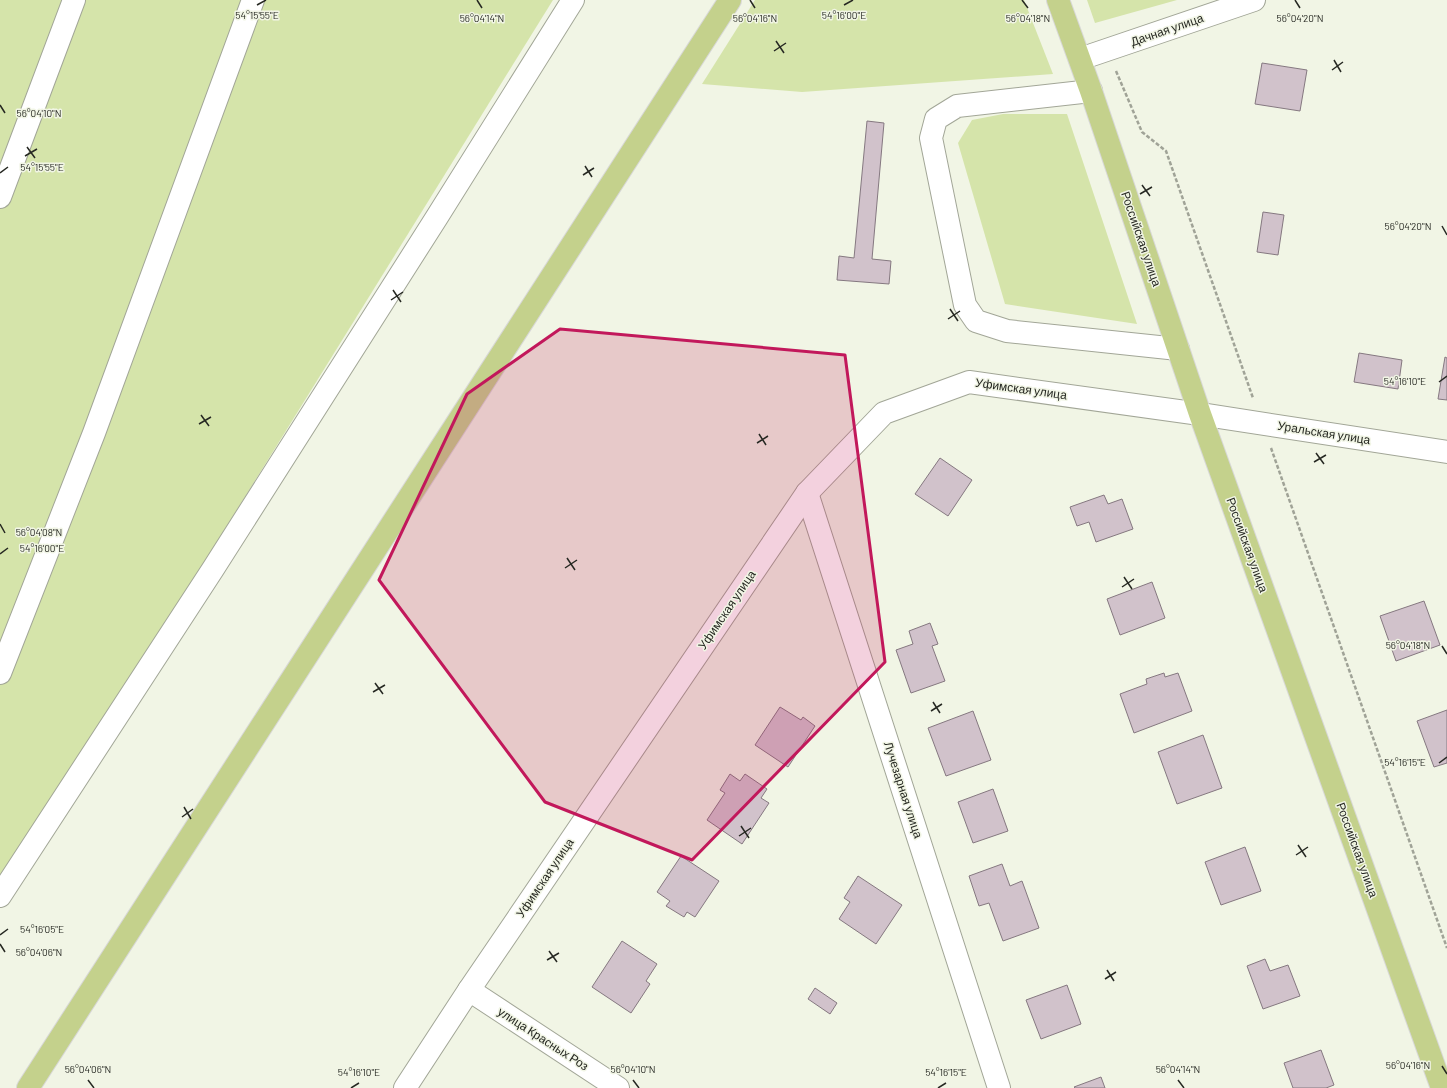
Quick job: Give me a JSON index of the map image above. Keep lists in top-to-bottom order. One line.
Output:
{"streets":{"main road":["Российская улица"],"street":["Дачная улица","Уфимская улица","Уральская улица","Лучезарная улица","улица Красных Роз"]},"crossings":[["Дачная улица","Российская улица"],["Российская улица","Уфимская улица"],["Российская улица","Уральская улица"],["Уфимская улица","Уральская улица"],["Уфимская улица","Лучезарная улица"],["Уфимская улица","улица Красных Роз"]],"coordinates":["54°15'55\"E","54°16'00\"E","56°04'18\"N","56°04'14\"N","56°04'16\"N","56°04'20\"N","56°04'10\"N","54°16'10\"E","56°04'08\"N","54°16'15\"E","54°16'05\"E","56°04'06\"N"]}
